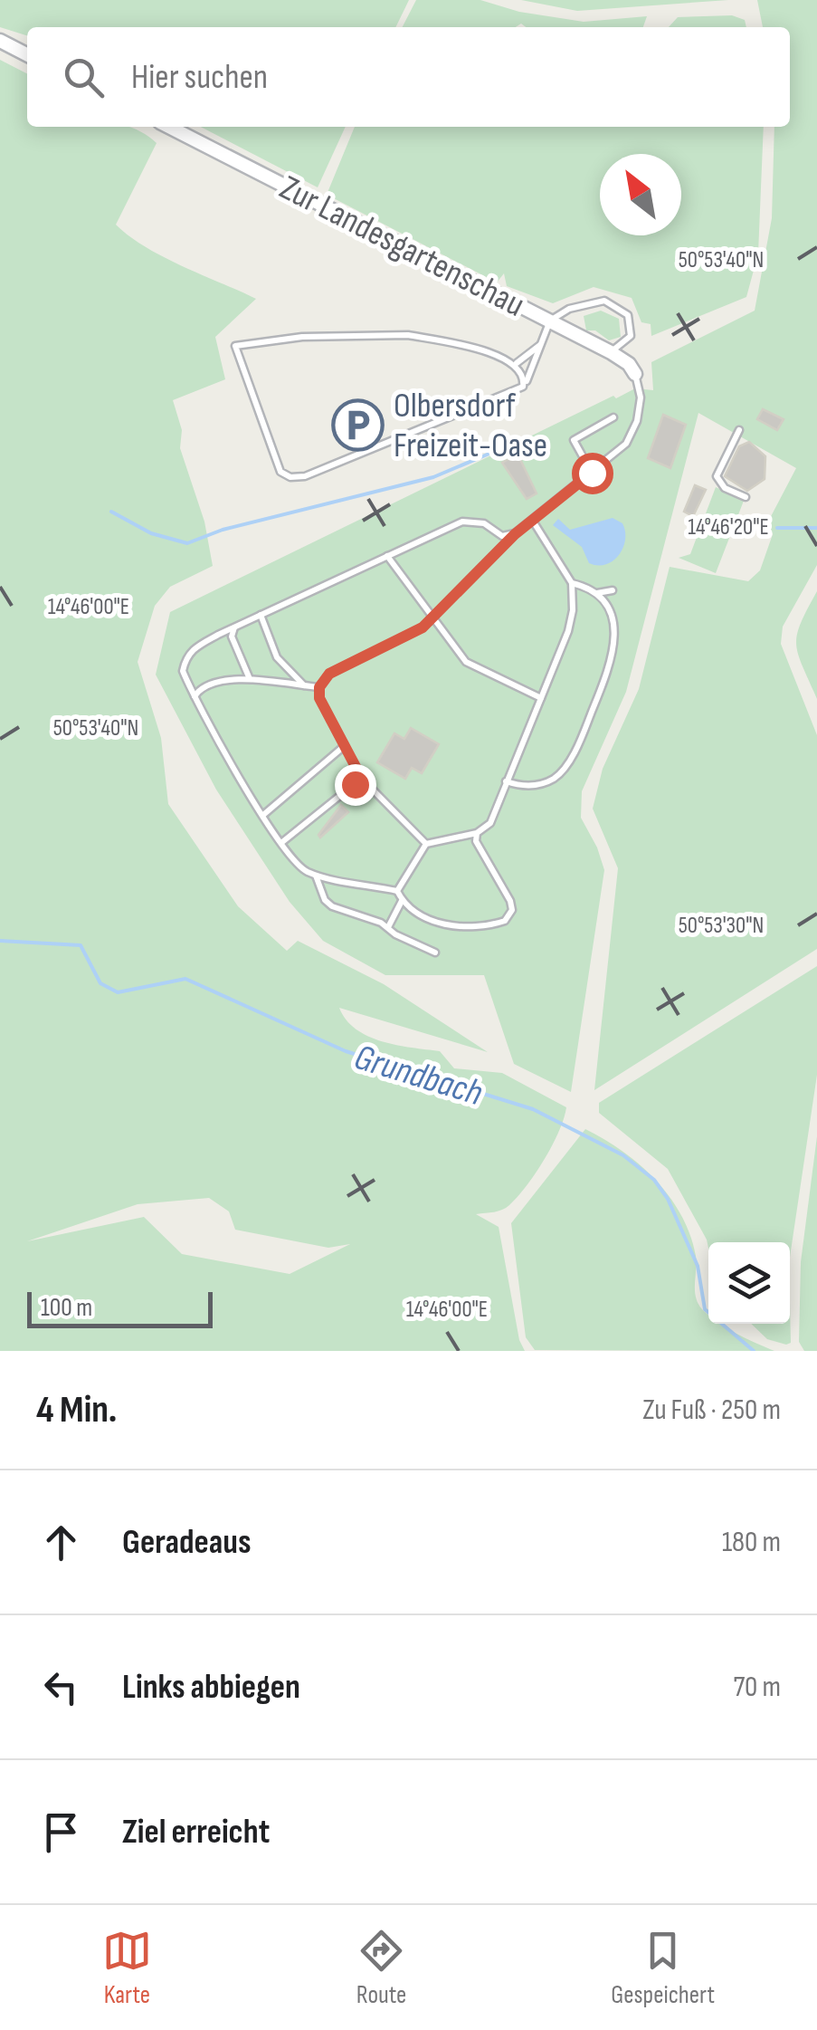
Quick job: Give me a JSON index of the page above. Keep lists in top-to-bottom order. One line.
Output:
{"streets":{"street":["Zur Landesgartenschau"]},"water":["Grundbach"],"places":{"parking":["Olbersdorf Freizeit-Oase"]},"scale_bar":"100 m","north":"top left","page":{"search":"Hier suchen","scale":"100 m","heading":["4 Min.","Zu Fuß · 250 m"],"list":[["Geradeaus","180 m"],["Links abbiegen","70 m"],"Ziel erreicht"],"nav":["Karte","Route","Gespeichert"]},"coordinates":["50°53'40\"N","14°46'20\"E","14°46'00\"E","50°53'30\"N"]}
